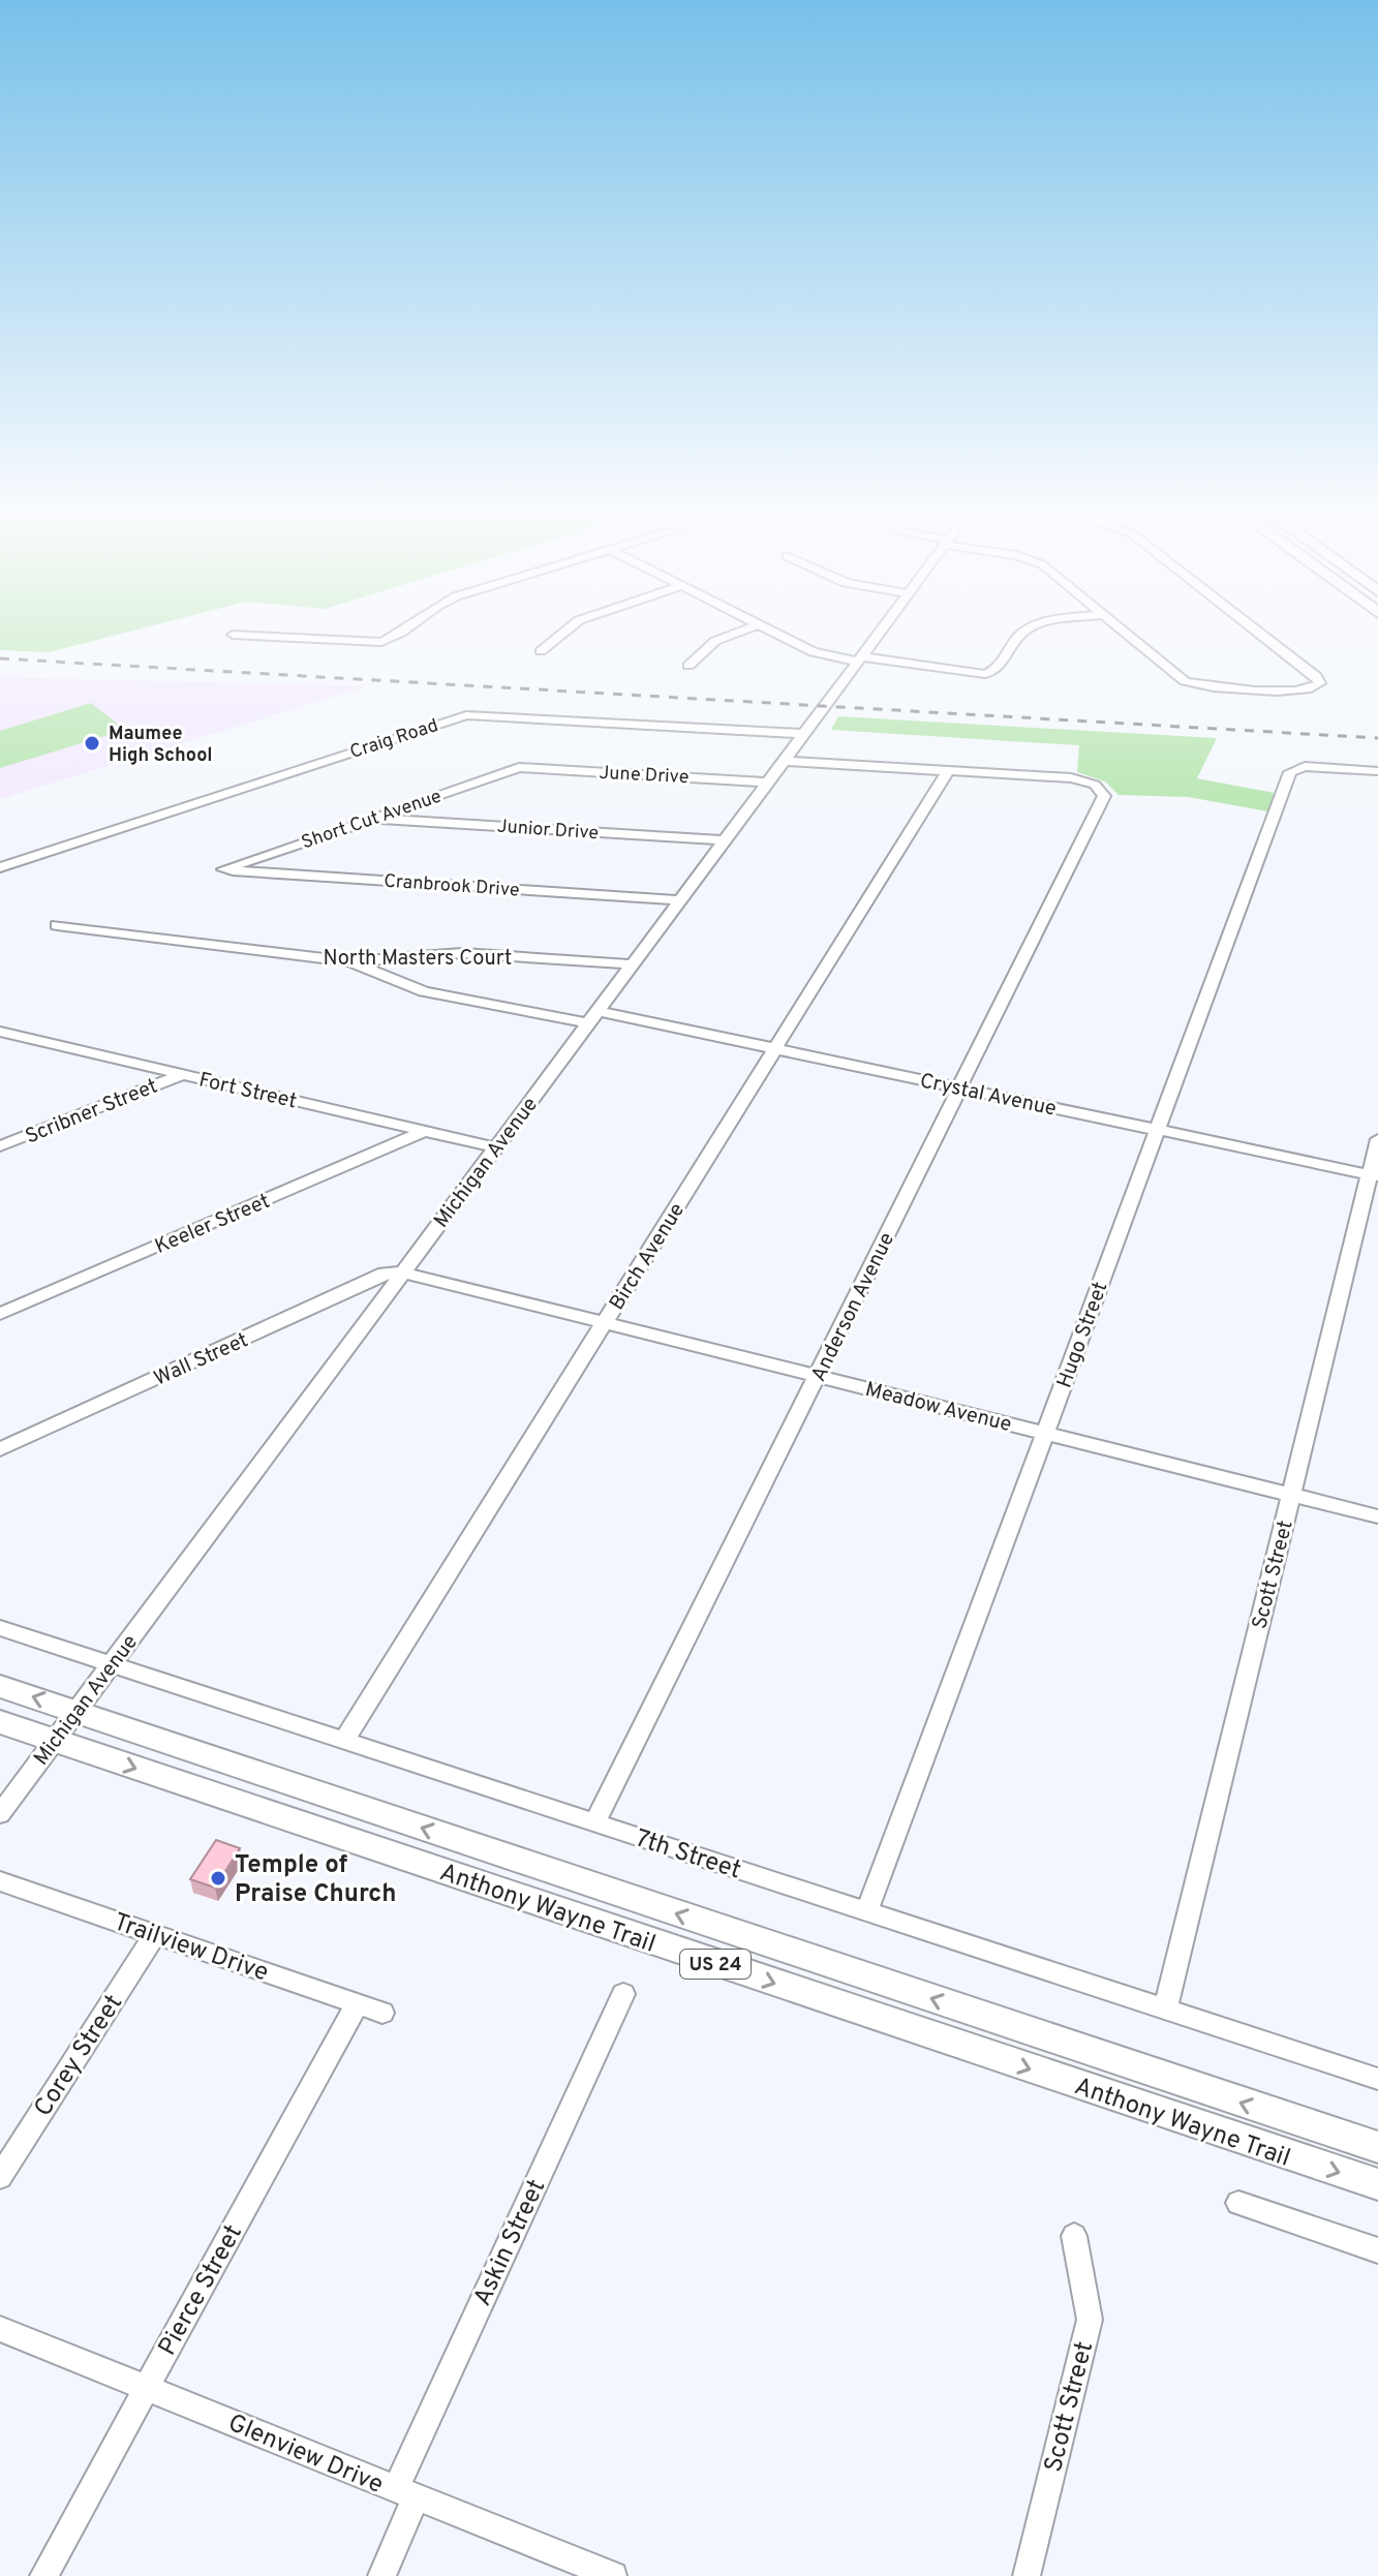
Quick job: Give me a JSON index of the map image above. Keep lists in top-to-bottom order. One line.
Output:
{"streets":{"highway":["Anthony Wayne Trail","US 24"],"street":["Craig Road","June Drive","Short Cut Avenue","Junior Drive","Cranbrook Drive","North Masters Court","Fort Street","Crystal Avenue","Scribner Street","Michigan Avenue","Keeler Street","Birch Avenue","Anderson Avenue","Hugo Street","Wall Street","Meadow Avenue","Scott Street","7th Street","Trailview Drive","Corey Street","Askin Street","Pierce Street","Glenview Drive"]},"crossings":[["Craig Road","Michigan Avenue"],["June Drive","Short Cut Avenue"],["June Drive","Michigan Avenue"],["Short Cut Avenue","Junior Drive"],["Short Cut Avenue","Cranbrook Drive"],["Junior Drive","Michigan Avenue"],["Cranbrook Drive","Michigan Avenue"],["North Masters Court","Crystal Avenue"],["North Masters Court","Michigan Avenue"],["Fort Street","Scribner Street"],["Fort Street","Michigan Avenue"],["Fort Street","Keeler Street"],["Crystal Avenue","Michigan Avenue"],["Crystal Avenue","Birch Avenue"],["Crystal Avenue","Anderson Avenue"],["Crystal Avenue","Hugo Street"],["Crystal Avenue","Scott Street"],["Michigan Avenue","Wall Street"],["Michigan Avenue","Meadow Avenue"],["Michigan Avenue","7th Street"],["Michigan Avenue","Anthony Wayne Trail"],["Birch Avenue","Anderson Avenue"],["Birch Avenue","Meadow Avenue"],["Birch Avenue","7th Street"],["Anderson Avenue","Meadow Avenue"],["Anderson Avenue","7th Street"],["Hugo Street","Meadow Avenue"],["Hugo Street","7th Street"],["Wall Street","Meadow Avenue"],["Meadow Avenue","Scott Street"],["Scott Street","7th Street"],["Trailview Drive","Corey Street"],["Trailview Drive","Pierce Street"],["Askin Street","Glenview Drive"],["Pierce Street","Glenview Drive"]],"places":["Maumee High School","Temple of Praise Church"]}
